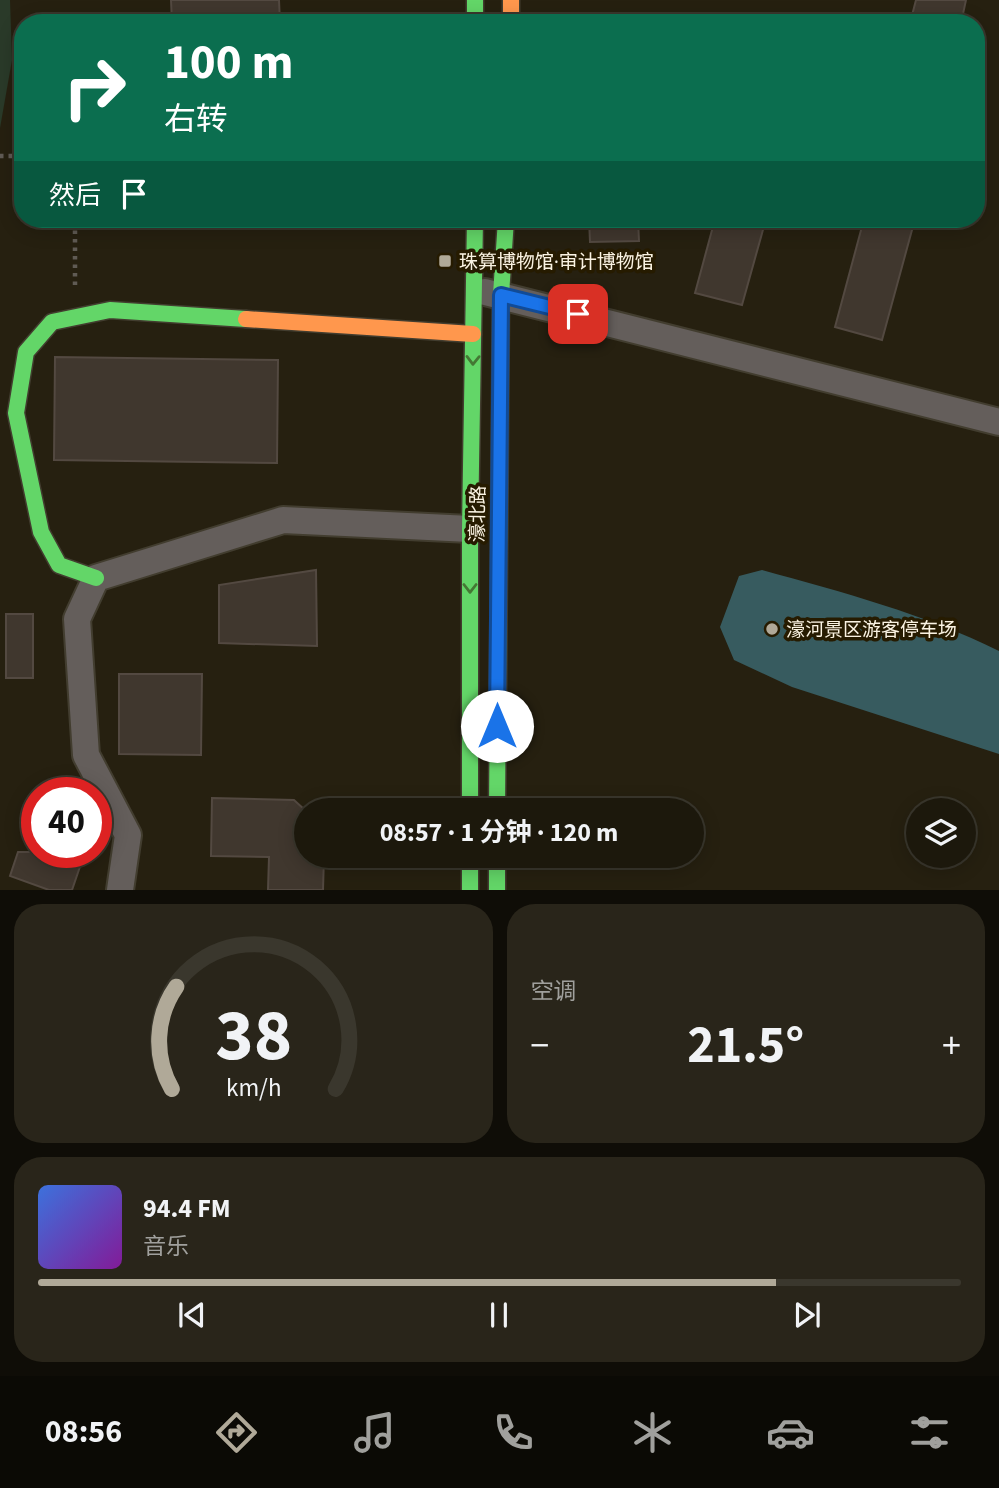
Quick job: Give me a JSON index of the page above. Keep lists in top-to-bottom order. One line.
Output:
{"streets":{"street":["濠北路"]},"places":{"transit":["珠算博物馆·审计博物馆"],"other":["濠河景区游客停车场"]},"page":{"turn":["100 m","右转"],"then":"然后","limit":"40","trip":"08:57 · 1 分钟 · 120 m","tile":"空调","heat":["−","21.5°","+"],"song":["94.4 FM","音乐"],"tabs":"08:56","gauge":["38","km/h"]}}
